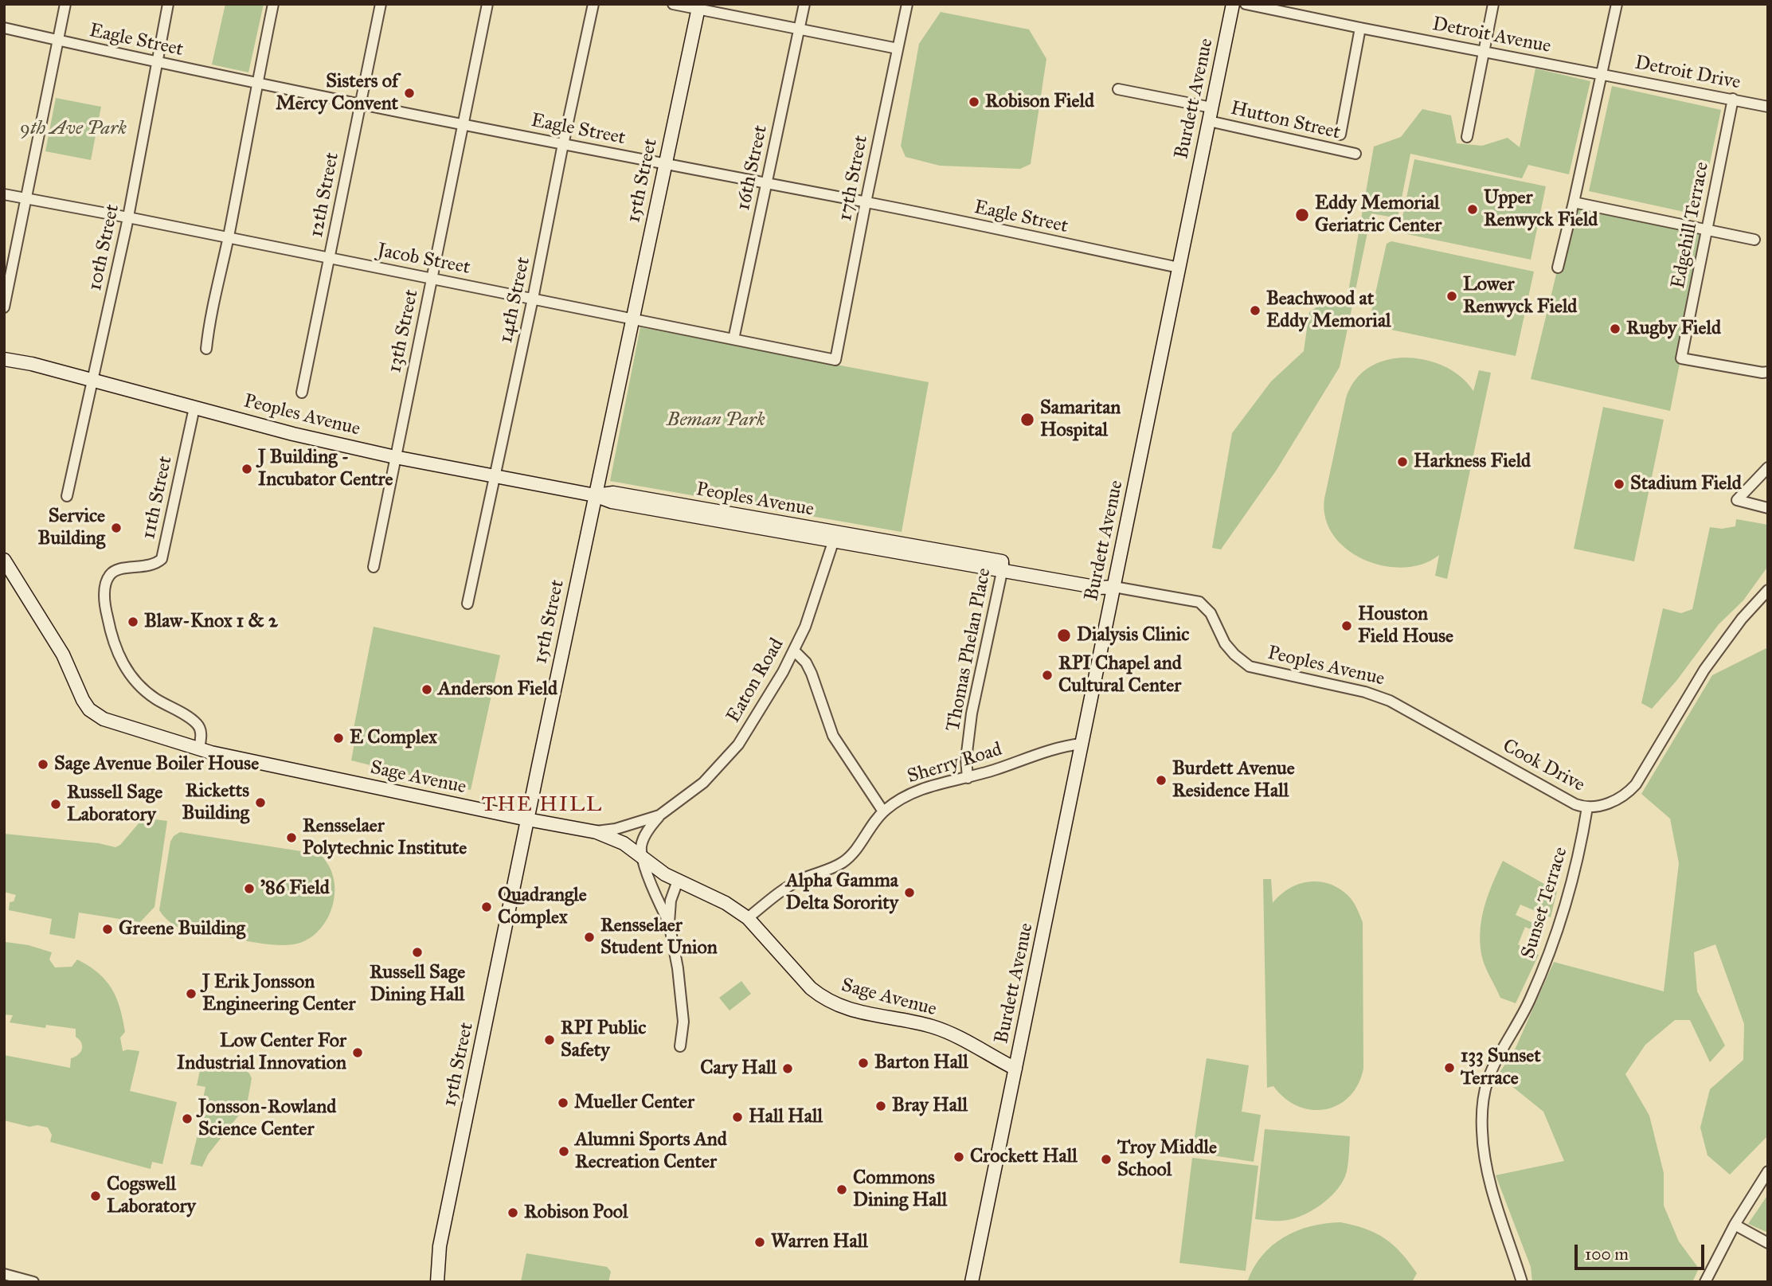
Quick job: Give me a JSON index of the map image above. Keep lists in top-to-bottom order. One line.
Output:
{"streets":{"street":["Detroit Avenue","Eagle Street","Detroit Drive","Burdett Avenue","Hutton Street","16th Street","17th Street","15th Street","12th Street","Edgehill Terrace","10th Street","Jacob Street","14th Street","13th Street","Peoples Avenue","11th Street","Thomas Phelan Place","Eaton Road","Sherry Road","Cook Drive","Sage Avenue","Sunset Terrace"]},"crossings":[["Detroit Avenue","Detroit Drive"],["Eagle Street","Burdett Avenue"],["Eagle Street","16th Street"],["Eagle Street","17th Street"],["Eagle Street","15th Street"],["Eagle Street","12th Street"],["Eagle Street","10th Street"],["Eagle Street","14th Street"],["Eagle Street","13th Street"],["Detroit Drive","Edgehill Terrace"],["Burdett Avenue","Hutton Street"],["Burdett Avenue","Peoples Avenue"],["Burdett Avenue","Sherry Road"],["Burdett Avenue","Sage Avenue"],["16th Street","Jacob Street"],["17th Street","Jacob Street"],["15th Street","Jacob Street"],["15th Street","Peoples Avenue"],["15th Street","Sage Avenue"],["12th Street","Jacob Street"],["10th Street","Jacob Street"],["10th Street","Peoples Avenue"],["Jacob Street","14th Street"],["Jacob Street","13th Street"],["14th Street","Peoples Avenue"],["13th Street","Peoples Avenue"],["Peoples Avenue","11th Street"],["Peoples Avenue","Thomas Phelan Place"],["Peoples Avenue","Eaton Road"],["Peoples Avenue","Cook Drive"],["11th Street","Sage Avenue"],["Thomas Phelan Place","Sherry Road"],["Eaton Road","Sage Avenue"],["Sherry Road","Sage Avenue"],["Cook Drive","Sunset Terrace"]],"districts":["THE HILL"],"parks":["9th Ave Park","Beman Park"],"places":["Sisters of Mercy Convent","Robison Field","Upper Renwyck Field","Eddy Memorial Geriatric Center","Lower Renwyck Field","Beachwood at Eddy Memorial","Rugby Field","Samaritan Hospital","Harkness Field","J Building - Incubator Centre","Stadium Field","Service Building","Blaw-Knox 1 & 2","Houston Field House","Dialysis Clinic","RPI Chapel and Cultural Center","Anderson Field","E Complex","Sage Avenue Boiler House","Burdett Avenue Residence Hall","Ricketts Building","Russell Sage Laboratory","Rensselaer Polytechnic Institute","'86 Field","Alpha Gamma Delta Sorority","Quadrangle Complex","Greene Building","Rensselaer Student Union","Russell Sage Dining Hall","J Erik Jonsson Engineering Center","RPI Public Safety","Low Center For Industrial Innovation","Barton Hall","133 Sunset Terrace","Cary Hall","Mueller Center","Bray Hall","Hall Hall","Jonsson-Rowland Science Center","Alumni Sports And Recreation Center","Crockett Hall","Troy Middle School","Commons Dining Hall","Cogswell Laboratory","Robison Pool","Warren Hall"],"scale_bar":"100 m"}
